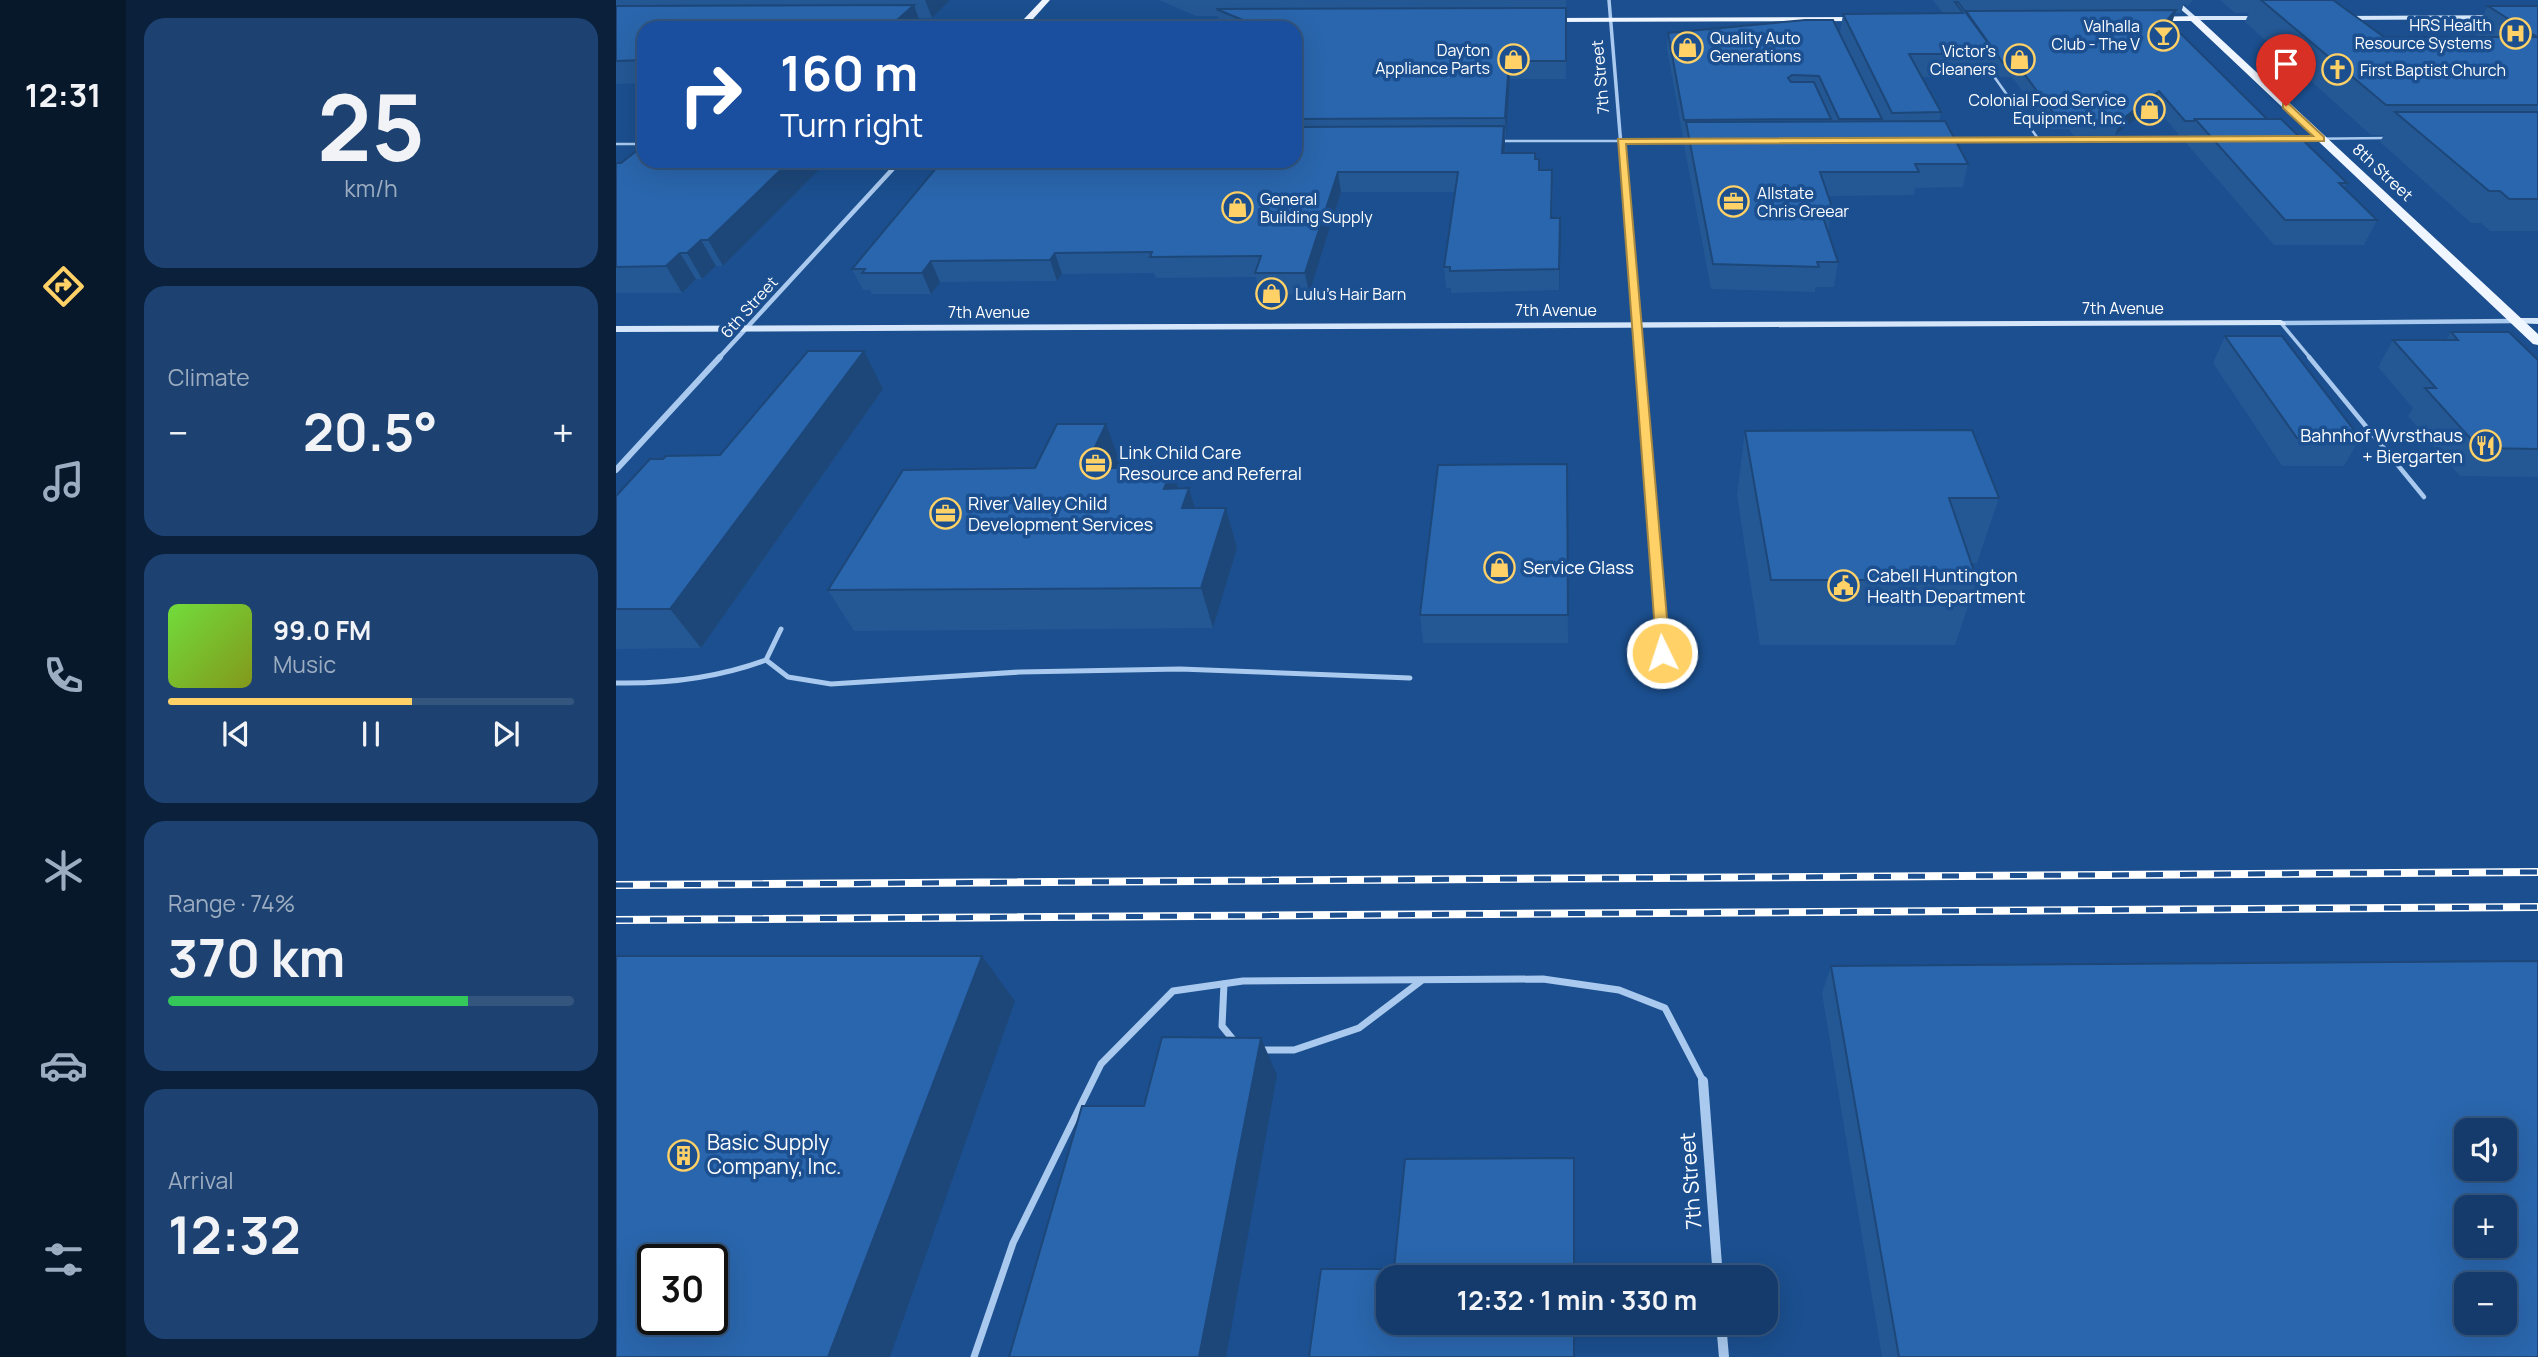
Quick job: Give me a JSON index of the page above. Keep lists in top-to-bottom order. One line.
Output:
{"streets":{"main road":["8th Street"],"street":["7th Street","6th Street","7th Avenue"]},"crossings":[["7th Street","7th Avenue"],["8th Street","7th Avenue"],["6th Street","7th Avenue"]],"places":{"hospital":["HRS Health Resource Systems"],"bar":["Valhalla Club - The V"],"shop":["Quality Auto Generations","Dayton Appliance Parts","Victor's Cleaners","Colonial Food Service Equipment, Inc.","General Building Supply","Lulu's Hair Barn","Service Glass"],"church":["First Baptist Church"],"office":["Allstate Chris Greear","Link Child Care Resource and Referral","River Valley Child Development Services"],"restaurant":["Bahnhof Wvrsthaus + Biergarten"],"public building":["Cabell Huntington Health Department"],"building":["Basic Supply Company, Inc."]},"page":{"tabs":"12:31","tile":[["25","km/h"],"Climate",["Range · 74%","370 km"],["Arrival","12:32"]],"turn":["160 m","Turn right"],"heat":["−","20.5°","+"],"song":["99.0 FM","Music"],"map_buttons":["+","−"],"limit":"30","trip":"12:32 · 1 min · 330 m"}}
